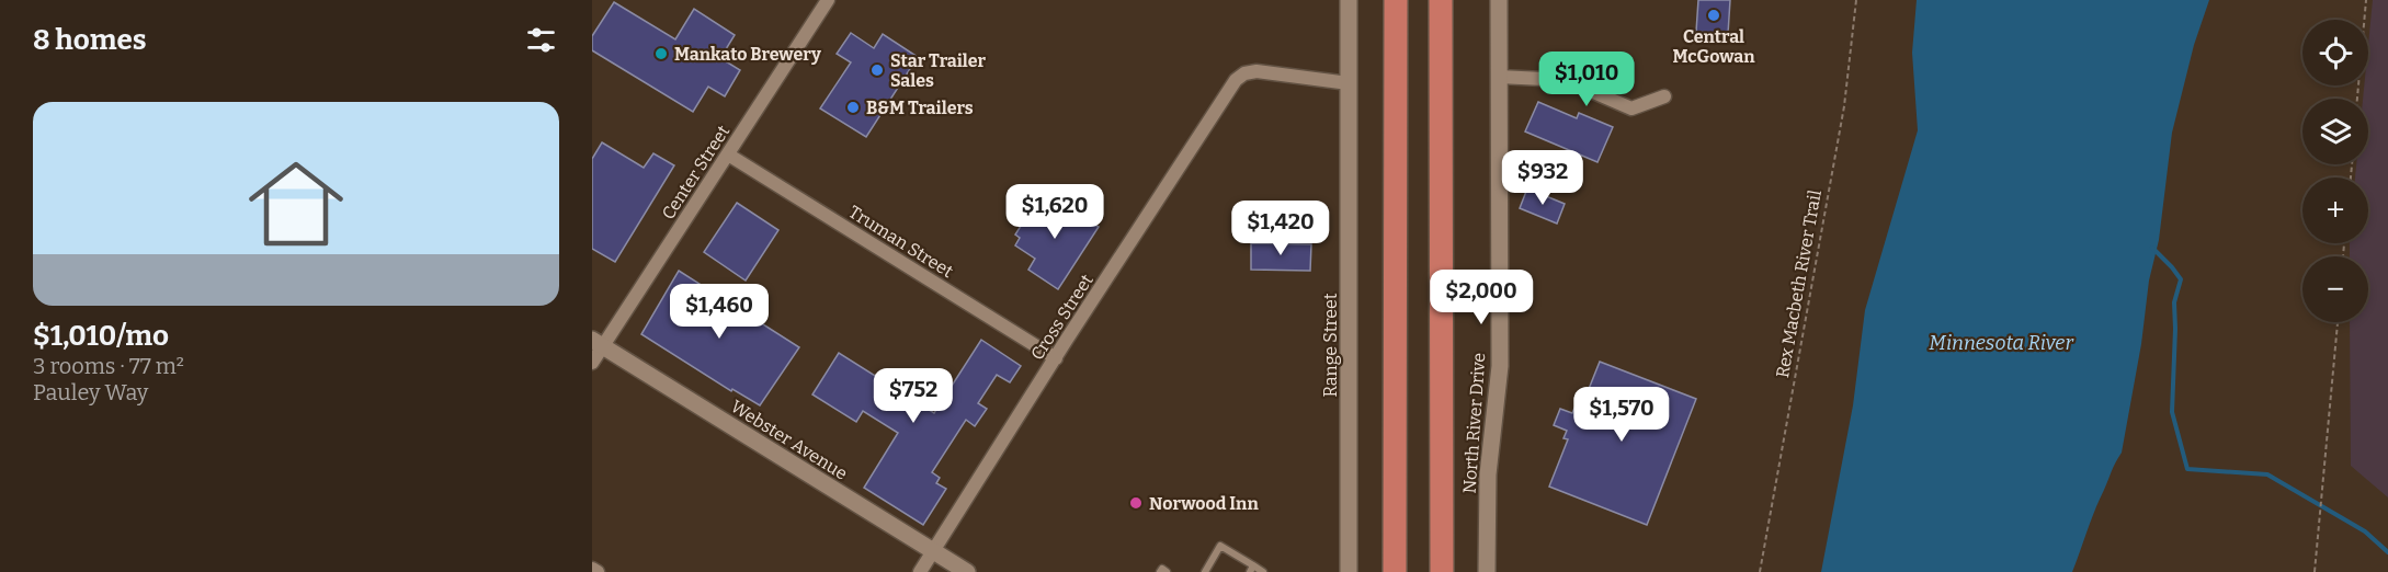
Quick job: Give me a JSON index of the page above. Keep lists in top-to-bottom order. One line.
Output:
{"streets":{"street":["Center Street","Truman Street","Cross Street","Range Street","North River Drive","Webster Avenue"],"path":["Rex Macbeth River Trail"]},"crossings":[["Center Street","Truman Street"],["Center Street","Webster Avenue"],["Truman Street","Cross Street"],["Cross Street","Range Street"],["Cross Street","Webster Avenue"]],"water":["Minnesota River"],"places":["Central McGowan","Mankato Brewery","Star Trailer Sales","B&M Trailers","Norwood Inn"],"page":{"heading":"8 homes","map_buttons":["+","−"],"price":["$1,010","$932","$1,620","$1,420","$2,000","$1,460","$752","$1,570"],"list":[{"name":"$1,010/mo","note":"3 rooms · 77 m² · Pauley Way"}]}}
